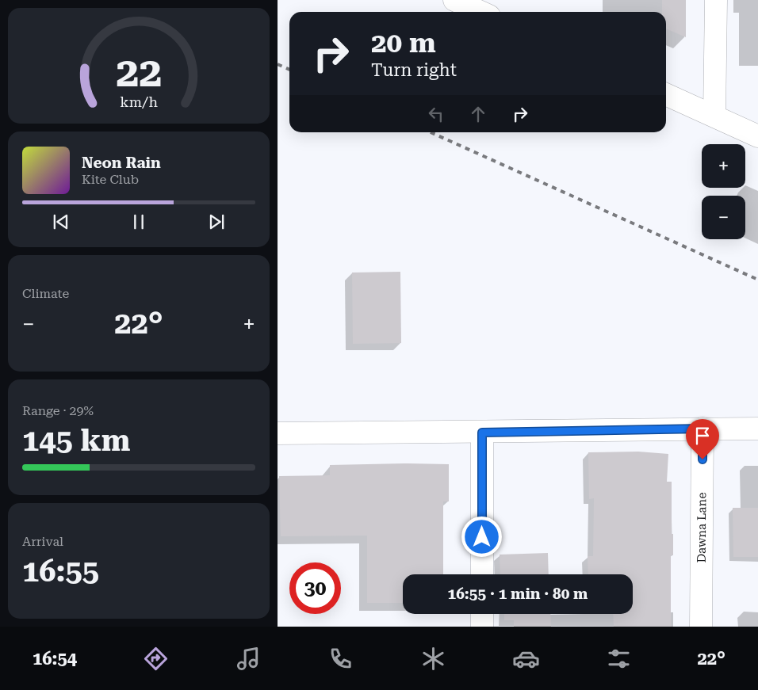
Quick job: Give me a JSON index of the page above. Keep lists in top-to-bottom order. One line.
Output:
{"streets":{"street":["Dawna Lane"]},"page":{"turn":["20 m","Turn right"],"map_buttons":["+","−"],"song":["Neon Rain","Kite Club"],"tile":["Climate",["Range · 29%","145 km"],["Arrival","16:55"]],"heat":["−","22°","+"],"limit":"30","trip":"16:55 · 1 min · 80 m","tabs":["16:54","22°"],"gauge":["22","km/h"]}}
